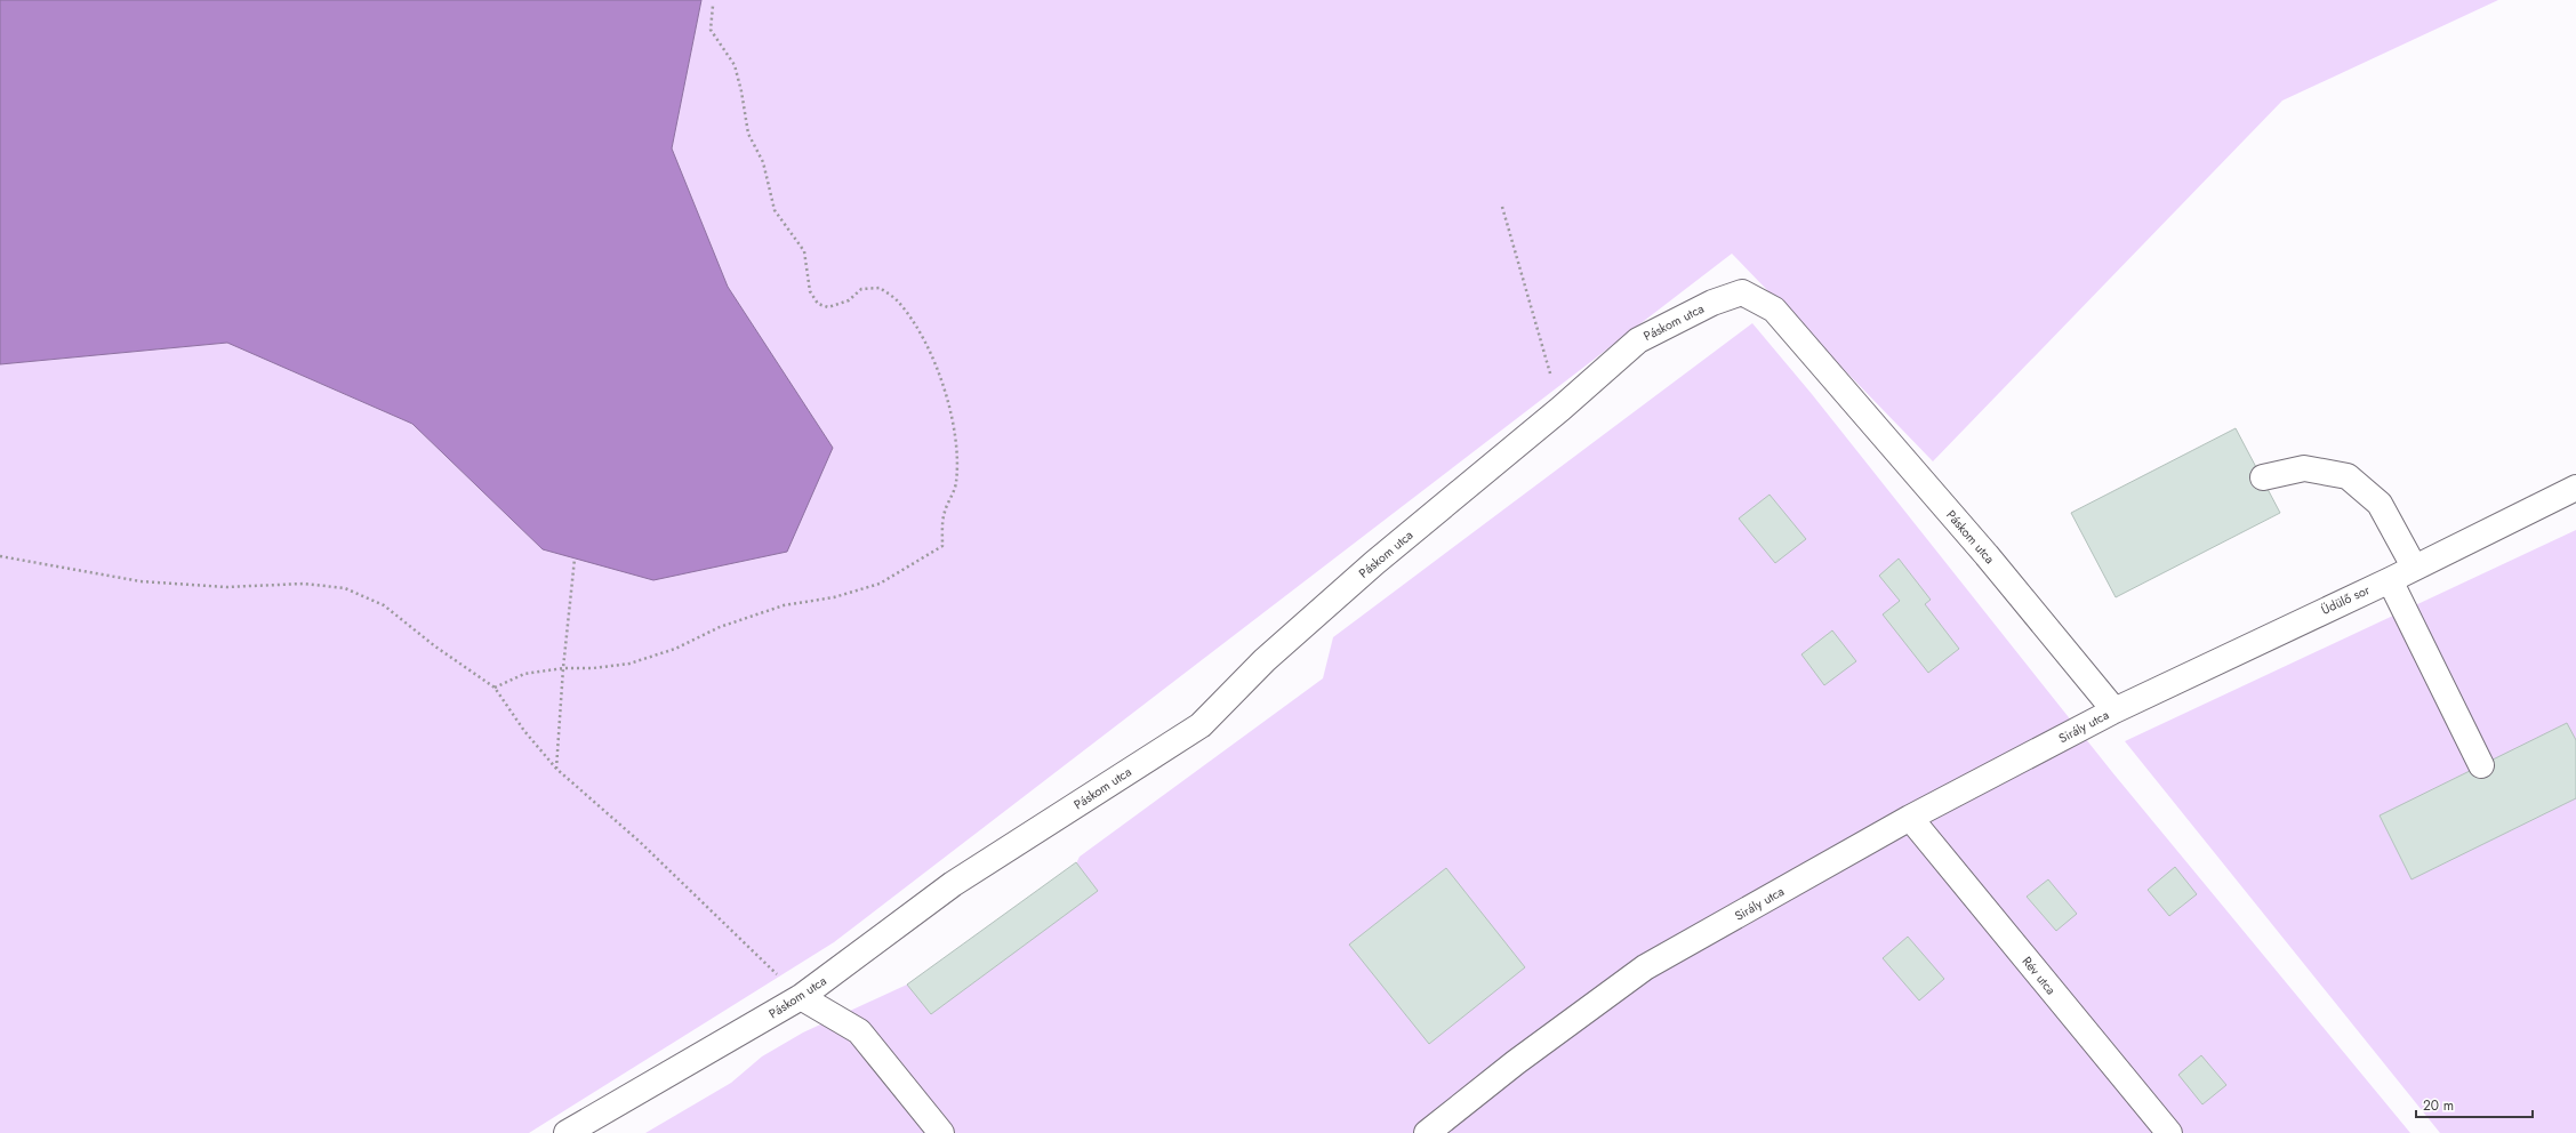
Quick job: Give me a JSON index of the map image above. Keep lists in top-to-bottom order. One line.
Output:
{"streets":{"street":["Páskom utca","Üdülő sor","Sirály utca","Rév utca"]},"crossings":[["Páskom utca","Üdülő sor"],["Páskom utca","Sirály utca"],["Üdülő sor","Sirály utca"],["Sirály utca","Rév utca"]],"scale_bar":"20 m"}
